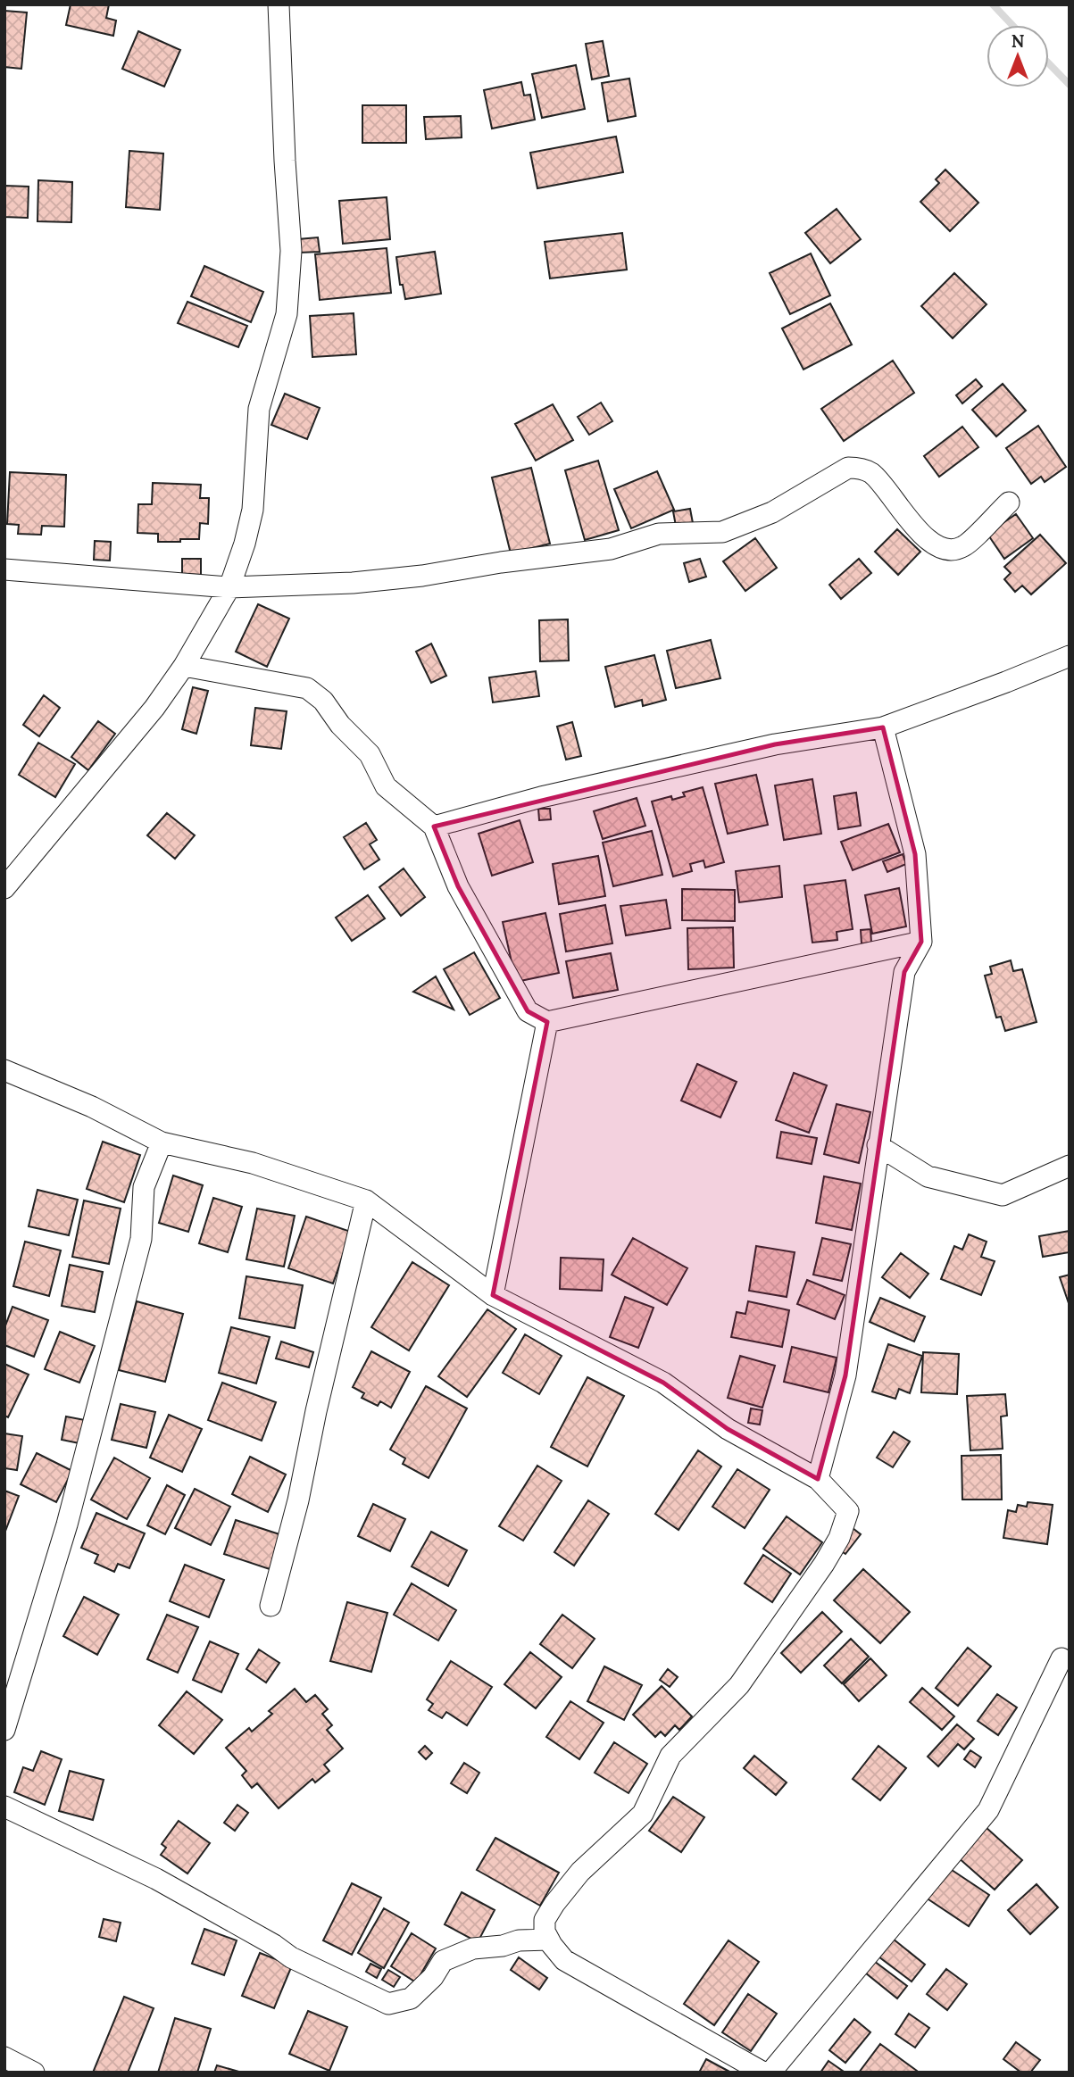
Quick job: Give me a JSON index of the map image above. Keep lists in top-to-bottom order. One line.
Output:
{"north":"top"}
